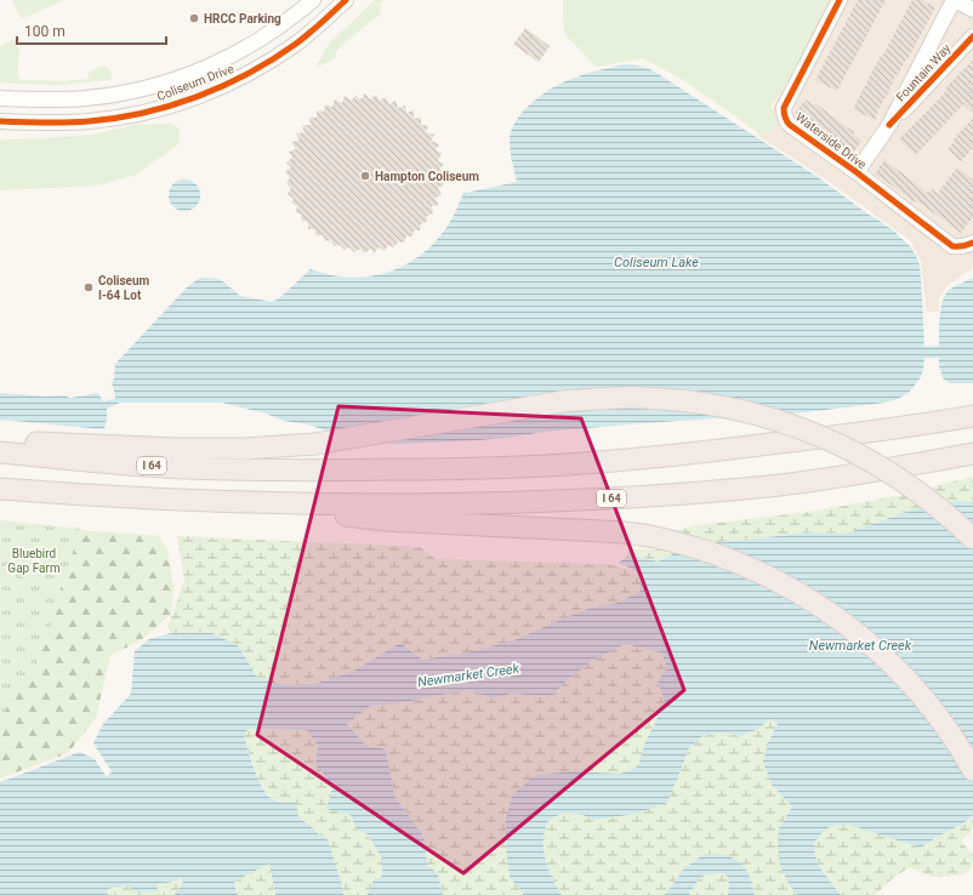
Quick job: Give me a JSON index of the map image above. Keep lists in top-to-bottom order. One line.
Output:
{"streets":{"highway":["I 64"],"street":["Fountain Way","Coliseum Drive","Waterside Drive"]},"crossings":[["Fountain Way","Waterside Drive"]],"water":["Coliseum Lake","Newmarket Creek"],"parks":["Bluebird Gap Farm"],"places":["HRCC Parking","Hampton Coliseum","Coliseum I-64 Lot"],"scale_bar":"100 m"}
